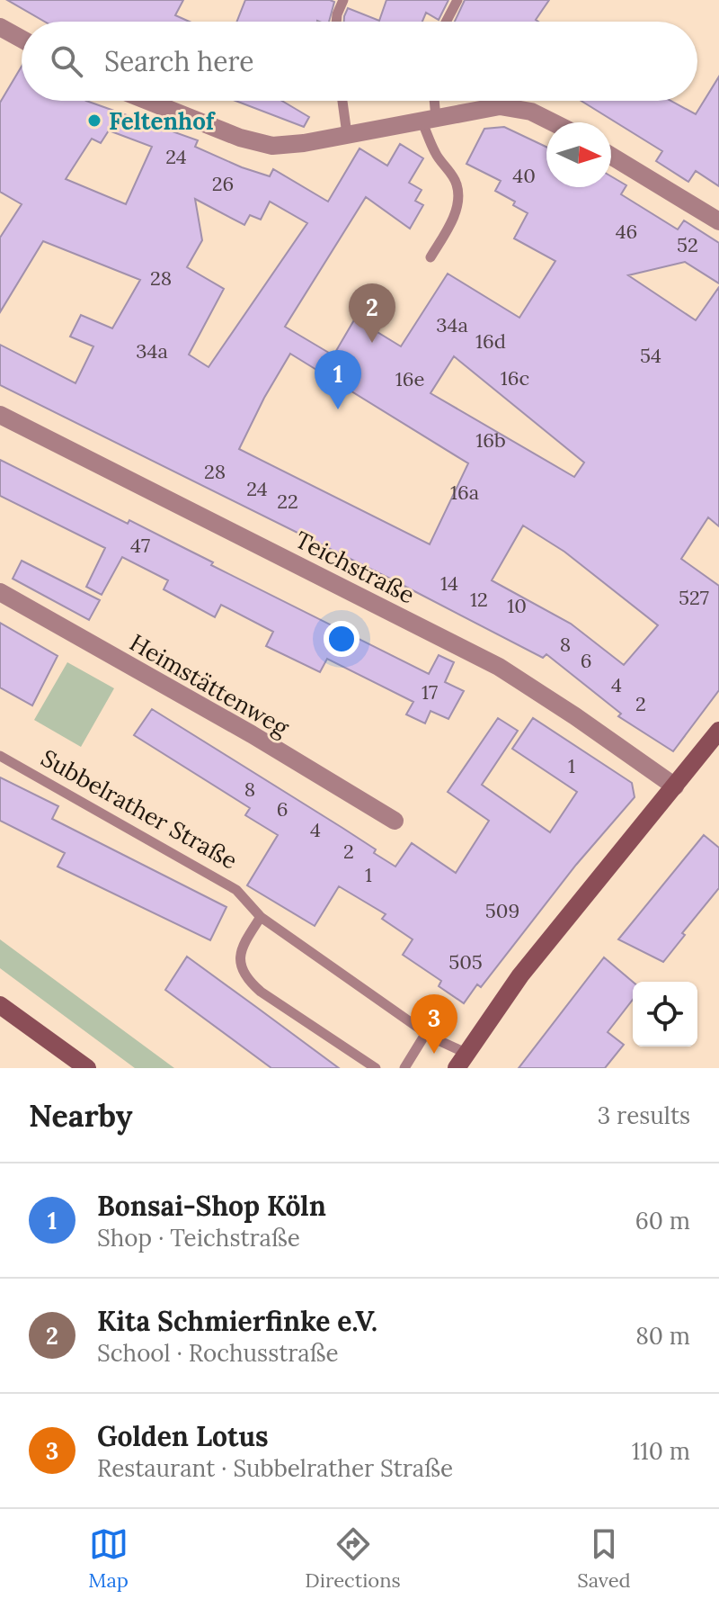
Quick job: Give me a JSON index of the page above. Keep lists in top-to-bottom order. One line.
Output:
{"streets":{"street":["Teichstraße","Heimstättenweg","Subbelrather Straße"]},"crossings":[["Teichstraße","Subbelrather Straße"]],"places":["Feltenhof"],"house_numbers":["24","40","26","46","52","28","34a","16d","34a","54","16c","16e","16b","28","24","16a","22","47","14","527","12","10","8","6","4","17","2","1","8","6","4","2","1","509","505"],"north":"right","page":{"search":"Search here","pins":["2","1","3"],"heading":["Nearby","3 results"],"list":[{"mark":"1","name":"Bonsai-Shop Köln","note":"Shop · Teichstraße","value":"60 m"},{"mark":"2","name":"Kita Schmierfinke e.V.","note":"School · Rochusstraße","value":"80 m"},{"mark":"3","name":"Golden Lotus","note":"Restaurant · Subbelrather Straße","value":"110 m"}],"nav":["Map","Directions","Saved"]}}
